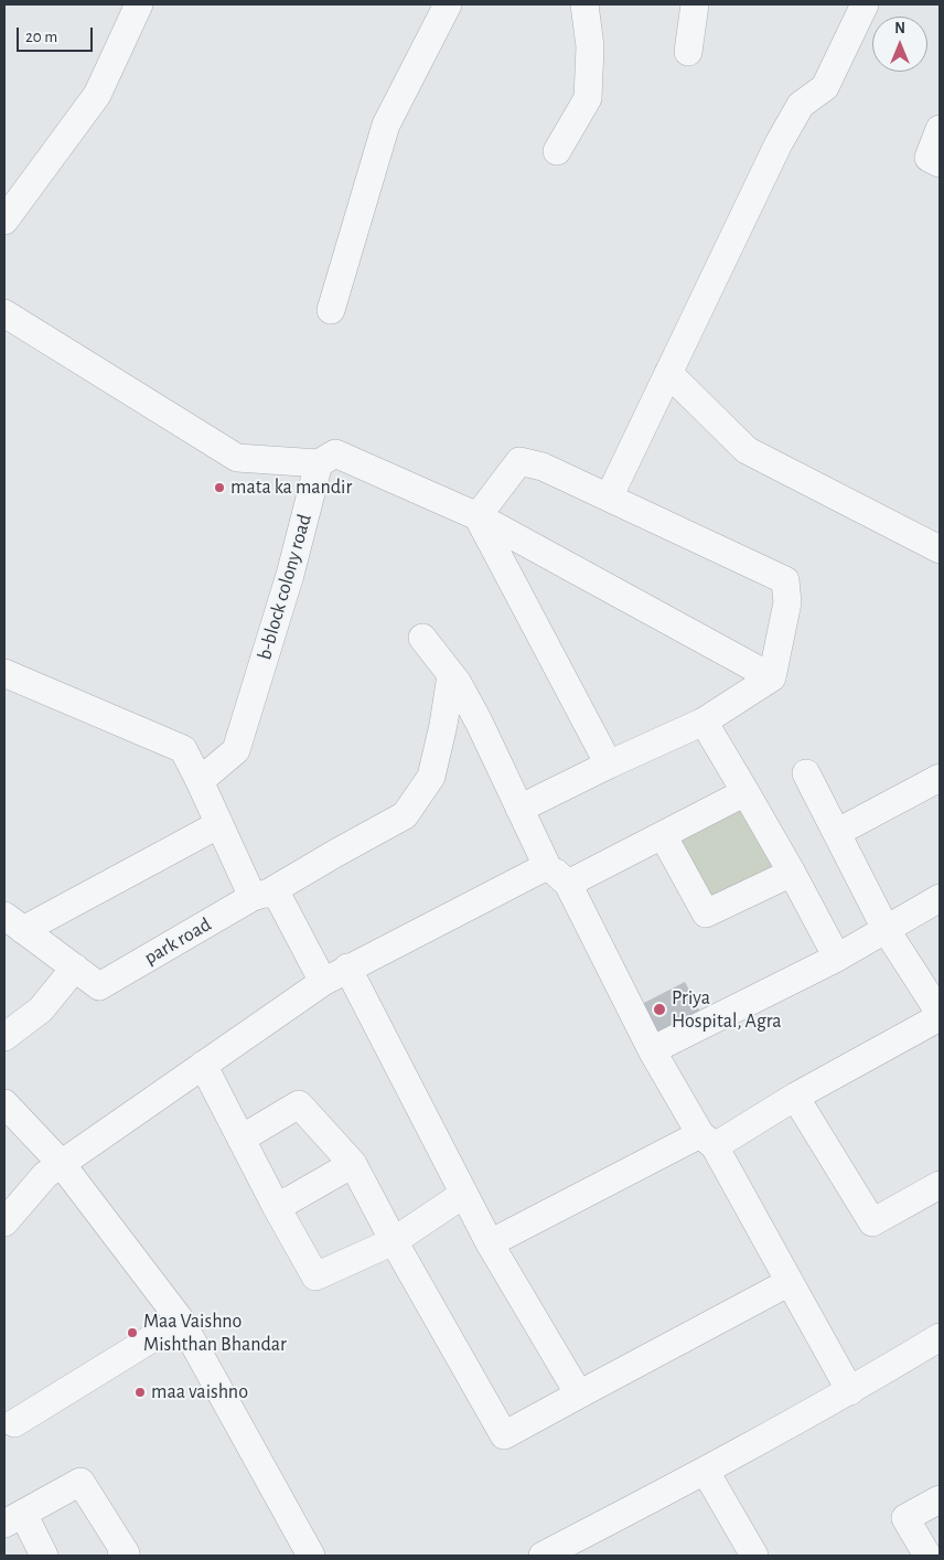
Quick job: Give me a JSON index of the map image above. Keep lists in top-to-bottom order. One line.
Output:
{"streets":{"street":["b-block colony road","park road"]},"places":["mata ka mandir","Priya Hospital, Agra","Maa Vaishno Mishthan Bhandar","maa vaishno"],"scale_bar":"20 m","north":"top"}
